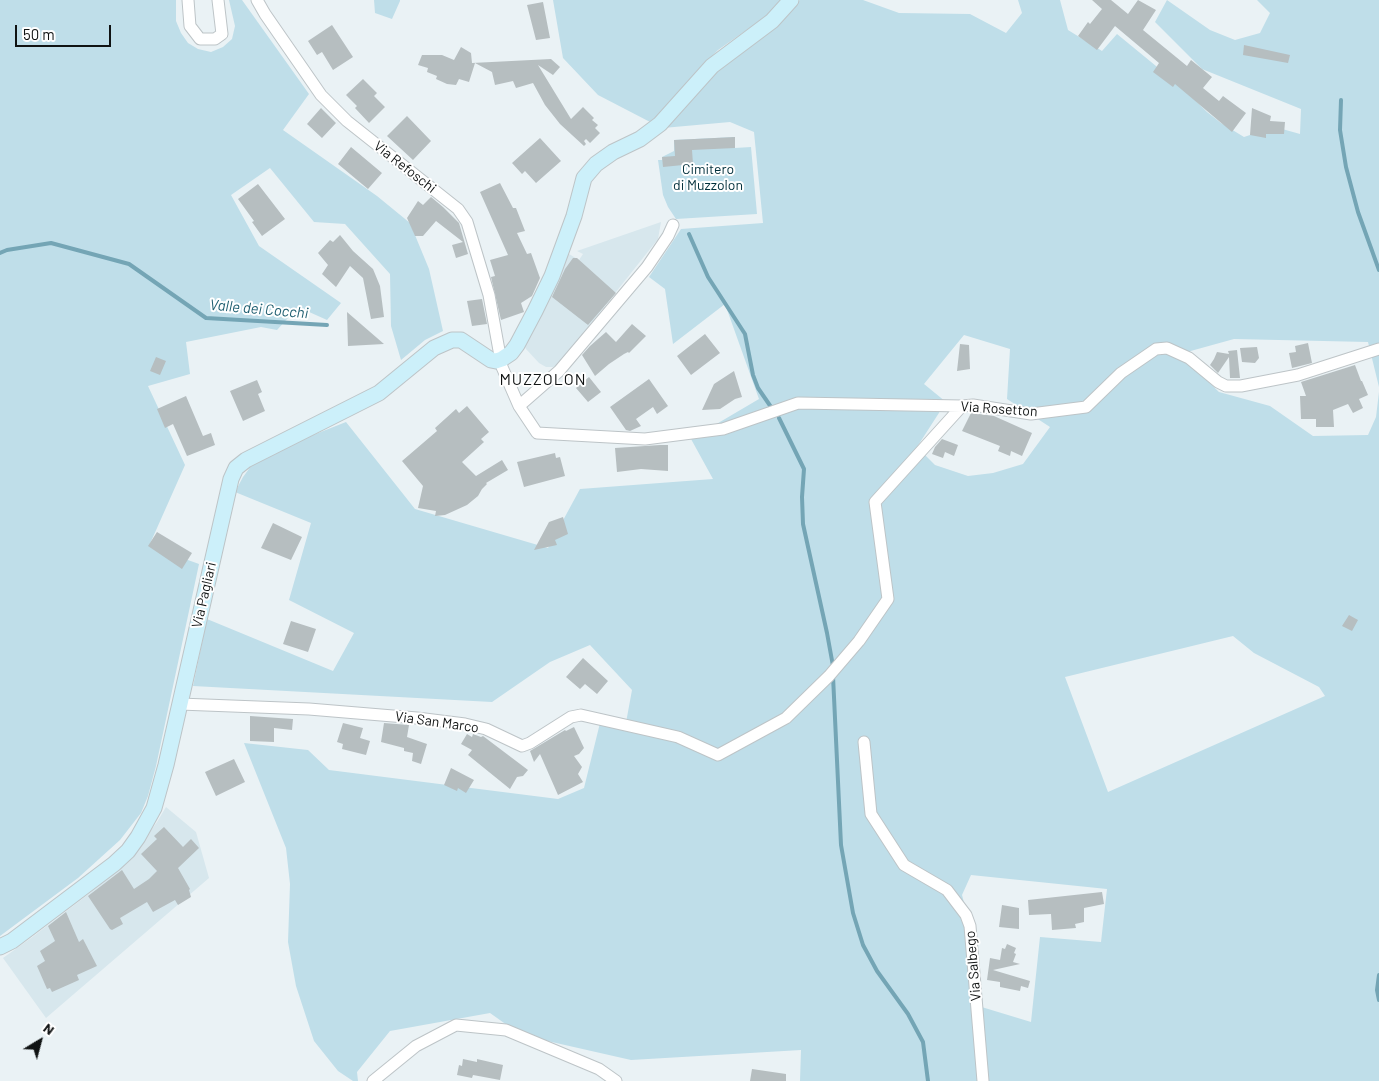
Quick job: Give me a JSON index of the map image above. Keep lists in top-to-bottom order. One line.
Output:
{"streets":{"street":["Via Refoschi","Via Rosetton","Via Pagliari","Via San Marco","Via Salbego"]},"crossings":[["Via Refoschi","Via Rosetton"],["Via Refoschi","Via Pagliari"],["Via Rosetton","Via San Marco"],["Via Pagliari","Via San Marco"]],"districts":["MUZZOLON"],"water":["Valle dei Cocchi"],"parks":["Cimitero di Muzzolon"],"scale_bar":"50 m","north":"top right"}
